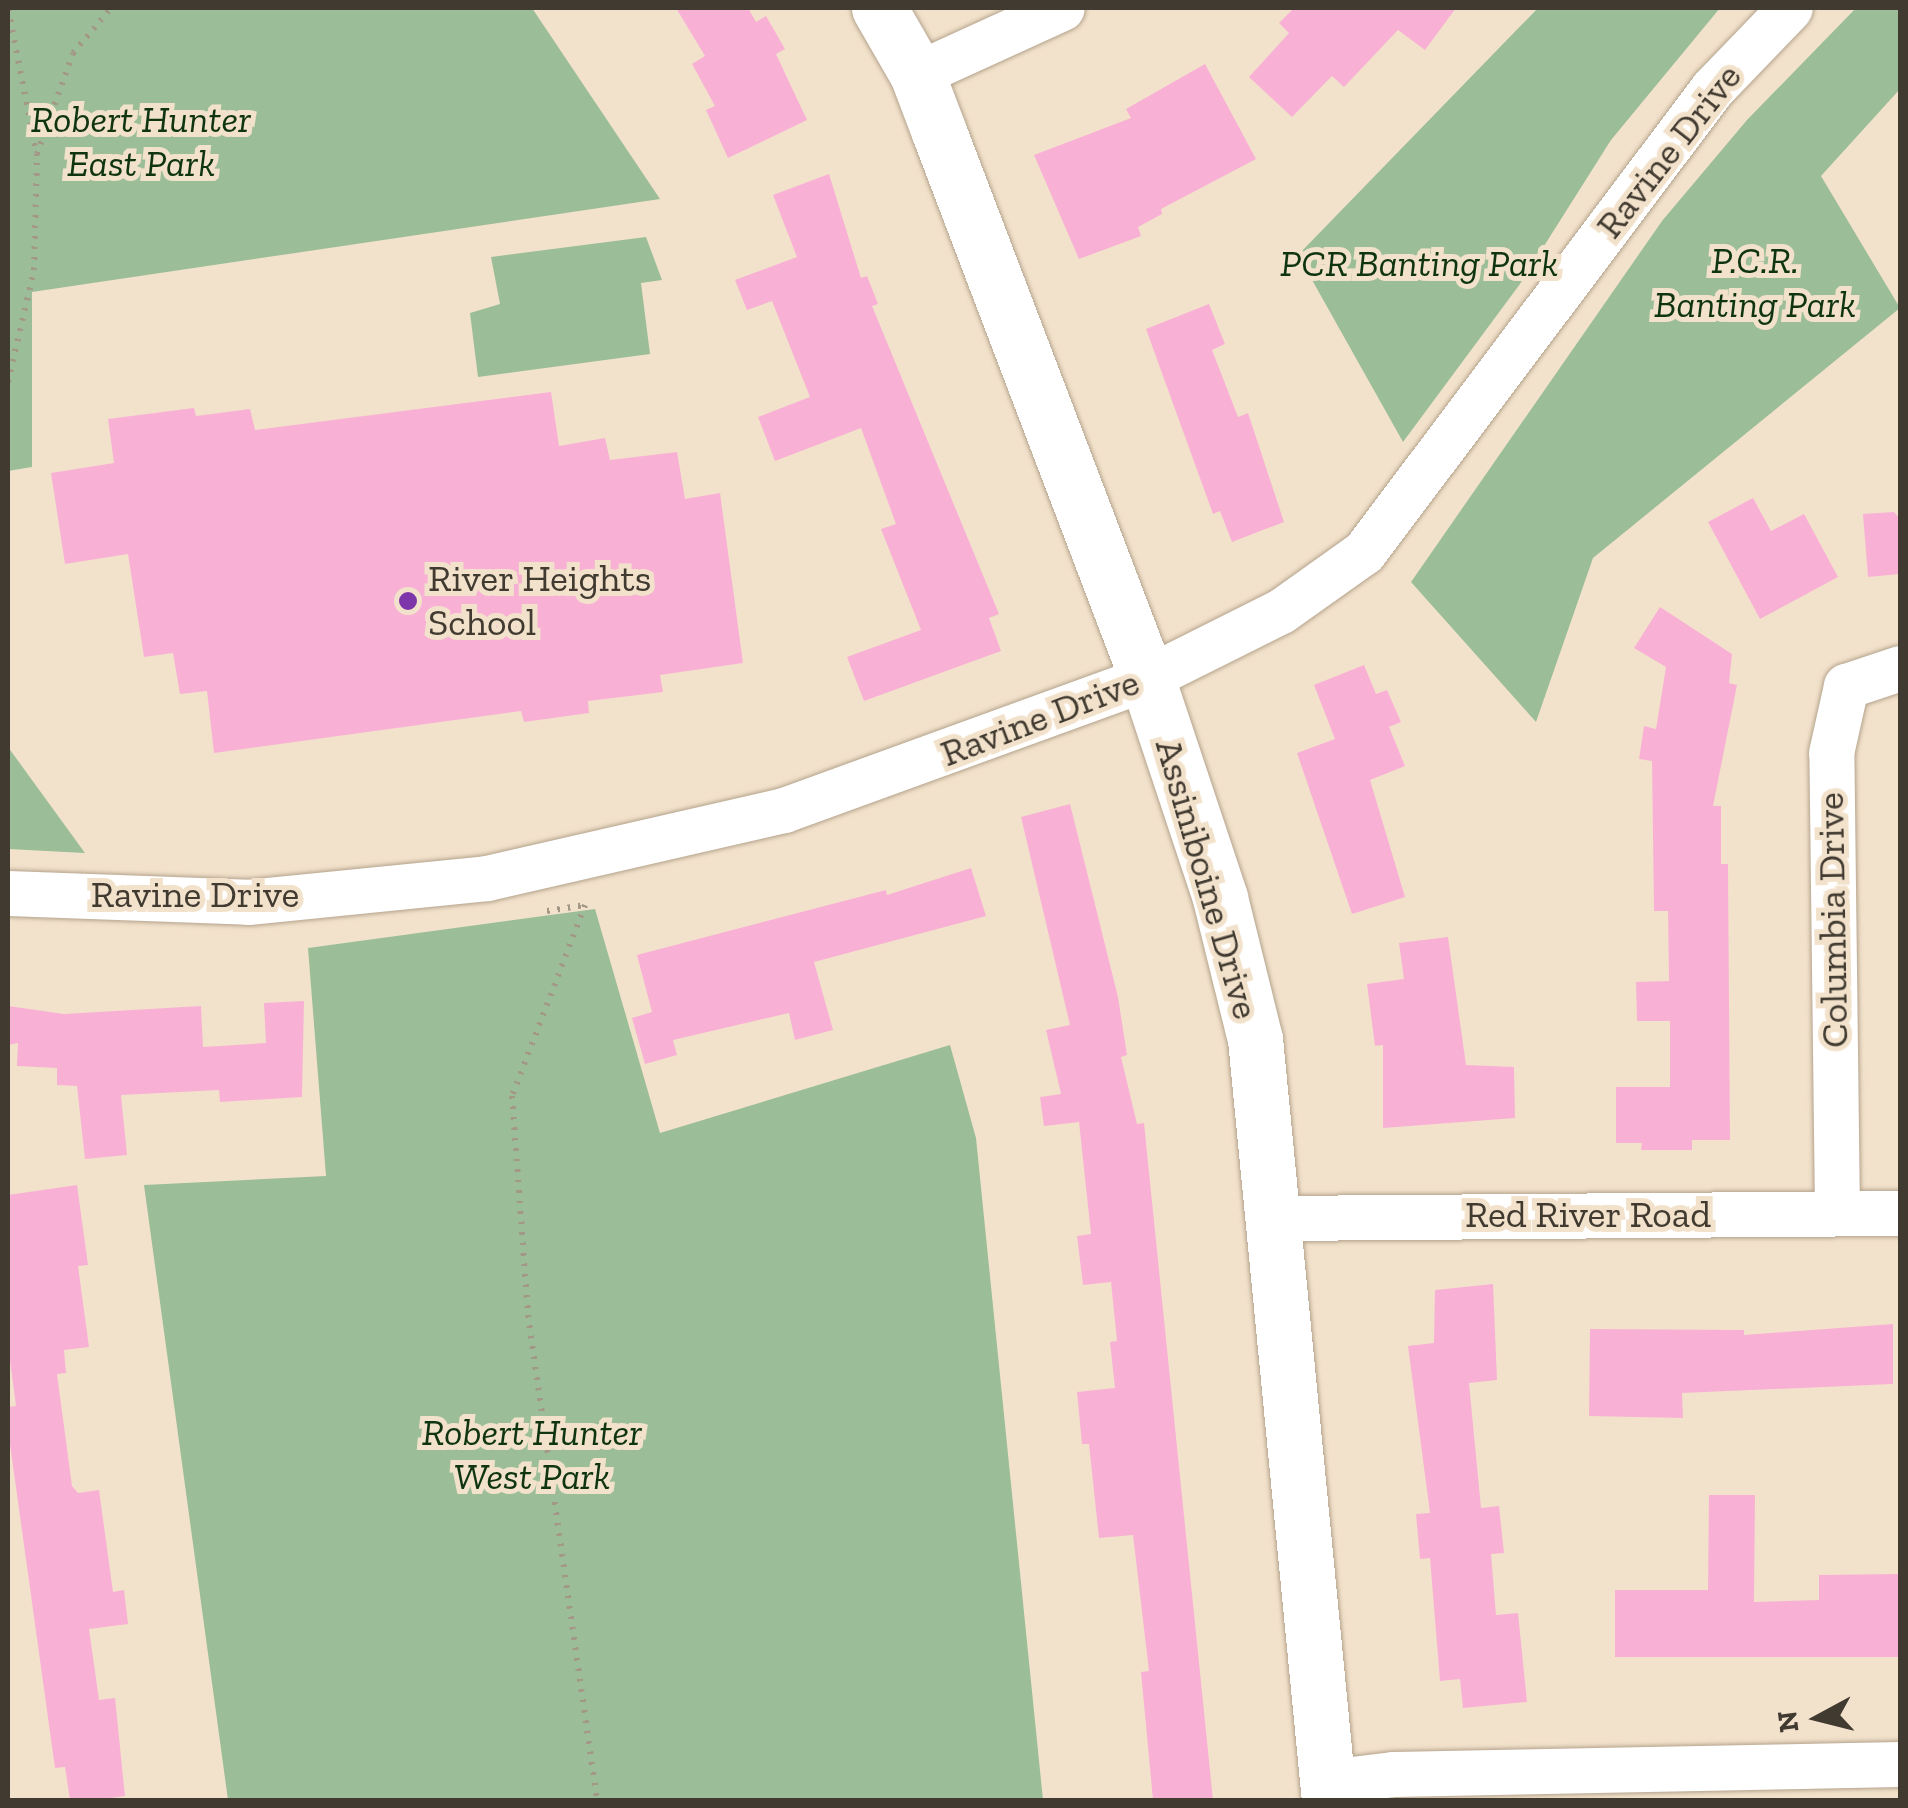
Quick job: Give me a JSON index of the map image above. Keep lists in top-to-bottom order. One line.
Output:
{"streets":{"street":["Ravine Drive","Assiniboine Drive","Columbia Drive","Red River Road"]},"crossings":[["Ravine Drive","Assiniboine Drive"],["Assiniboine Drive","Red River Road"],["Columbia Drive","Red River Road"]],"parks":["Robert Hunter East Park","P.C.R. Banting Park","PCR Banting Park","Robert Hunter West Park"],"places":["River Heights School"],"north":"left"}
